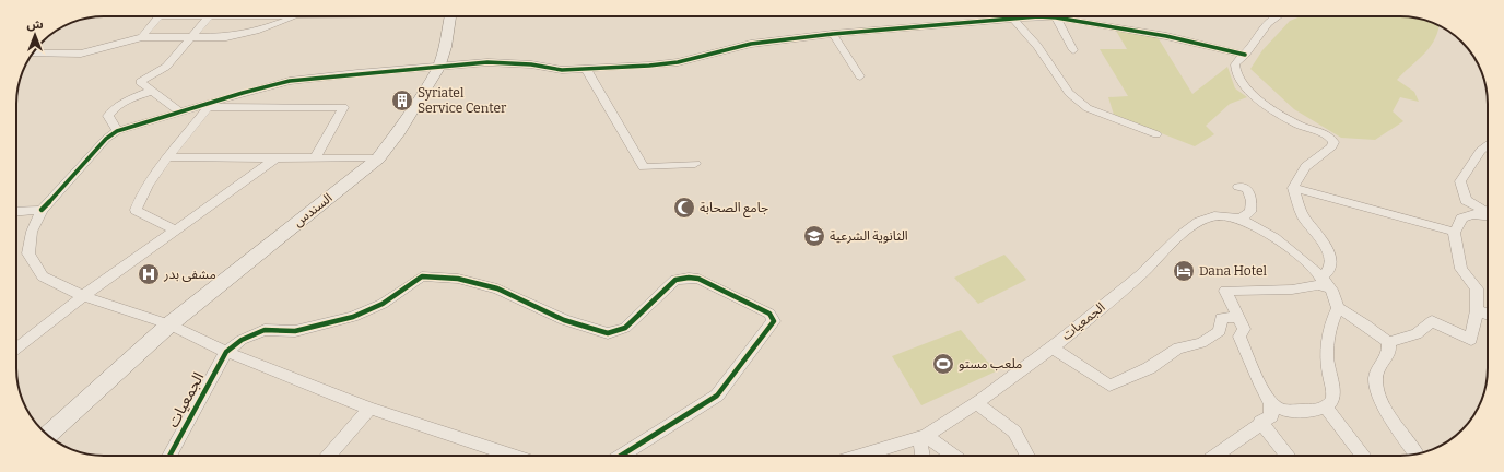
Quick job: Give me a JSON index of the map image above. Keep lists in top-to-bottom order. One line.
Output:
{"streets":{"main road":["السندس"],"street":["الجمعيات"]},"places":{"building":["Syriatel Service Center"],"mosque":["جامع الصحابة"],"school or university":["الثانوية الشرعية"],"hotel":["Dana Hotel"],"hospital":["مشفى بدر"],"sports":["ملعب مستو"]},"north":"top"}
